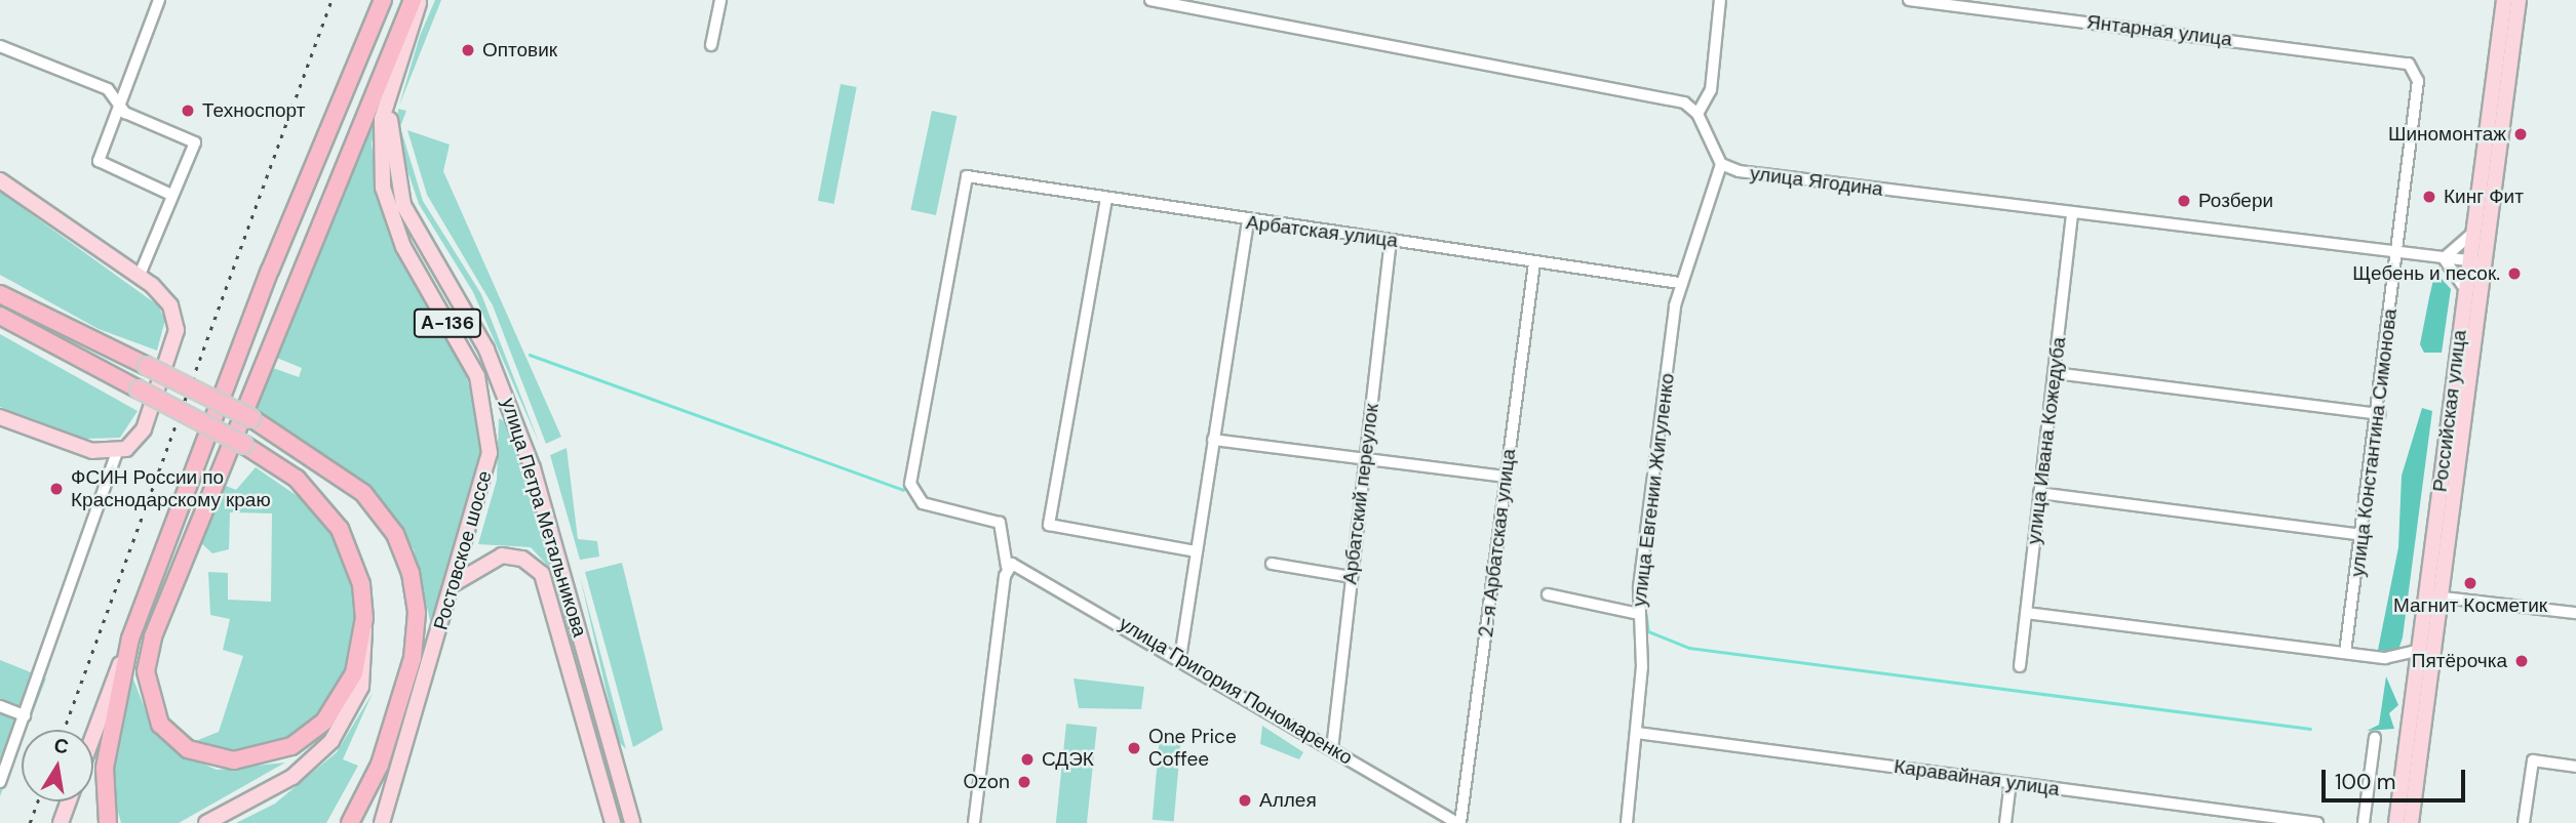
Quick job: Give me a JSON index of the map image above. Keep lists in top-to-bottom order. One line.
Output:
{"streets":{"main road":["А-136","Российская улица","улица Петра Метальникова","Ростовское шоссе"],"street":["Янтарная улица","улица Ягодина","Арбатская улица","улица Ивана Кожедуба","улица Константина Симонова","улица Евгении Жигуленко","Арбатский переулок","2-я Арбатская улица","улица Григория Пономаренко","Каравайная улица"]},"crossings":[["Янтарная улица","улица Константина Симонова"],["улица Ягодина","Российская улица"],["улица Ягодина","улица Ивана Кожедуба"],["улица Ягодина","улица Константина Симонова"],["улица Ягодина","улица Евгении Жигуленко"],["Арбатская улица","улица Евгении Жигуленко"],["Арбатская улица","Арбатский переулок"],["Арбатская улица","2-я Арбатская улица"],["Арбатская улица","улица Григория Пономаренко"],["улица Евгении Жигуленко","Каравайная улица"],["Арбатский переулок","улица Григория Пономаренко"],["улица Петра Метальникова","Ростовское шоссе"],["2-я Арбатская улица","улица Григория Пономаренко"]],"places":["Оптовик","Техноспорт","Шиномонтаж","Кинг Фит","Розбери","Щебень и песок.","ФСИН России по Краснодарскому краю","Магнит Косметик","Пятёрочка","One Price Coffee","СДЭК","Ozon","Аллея"],"scale_bar":"100 m","north":"top"}
